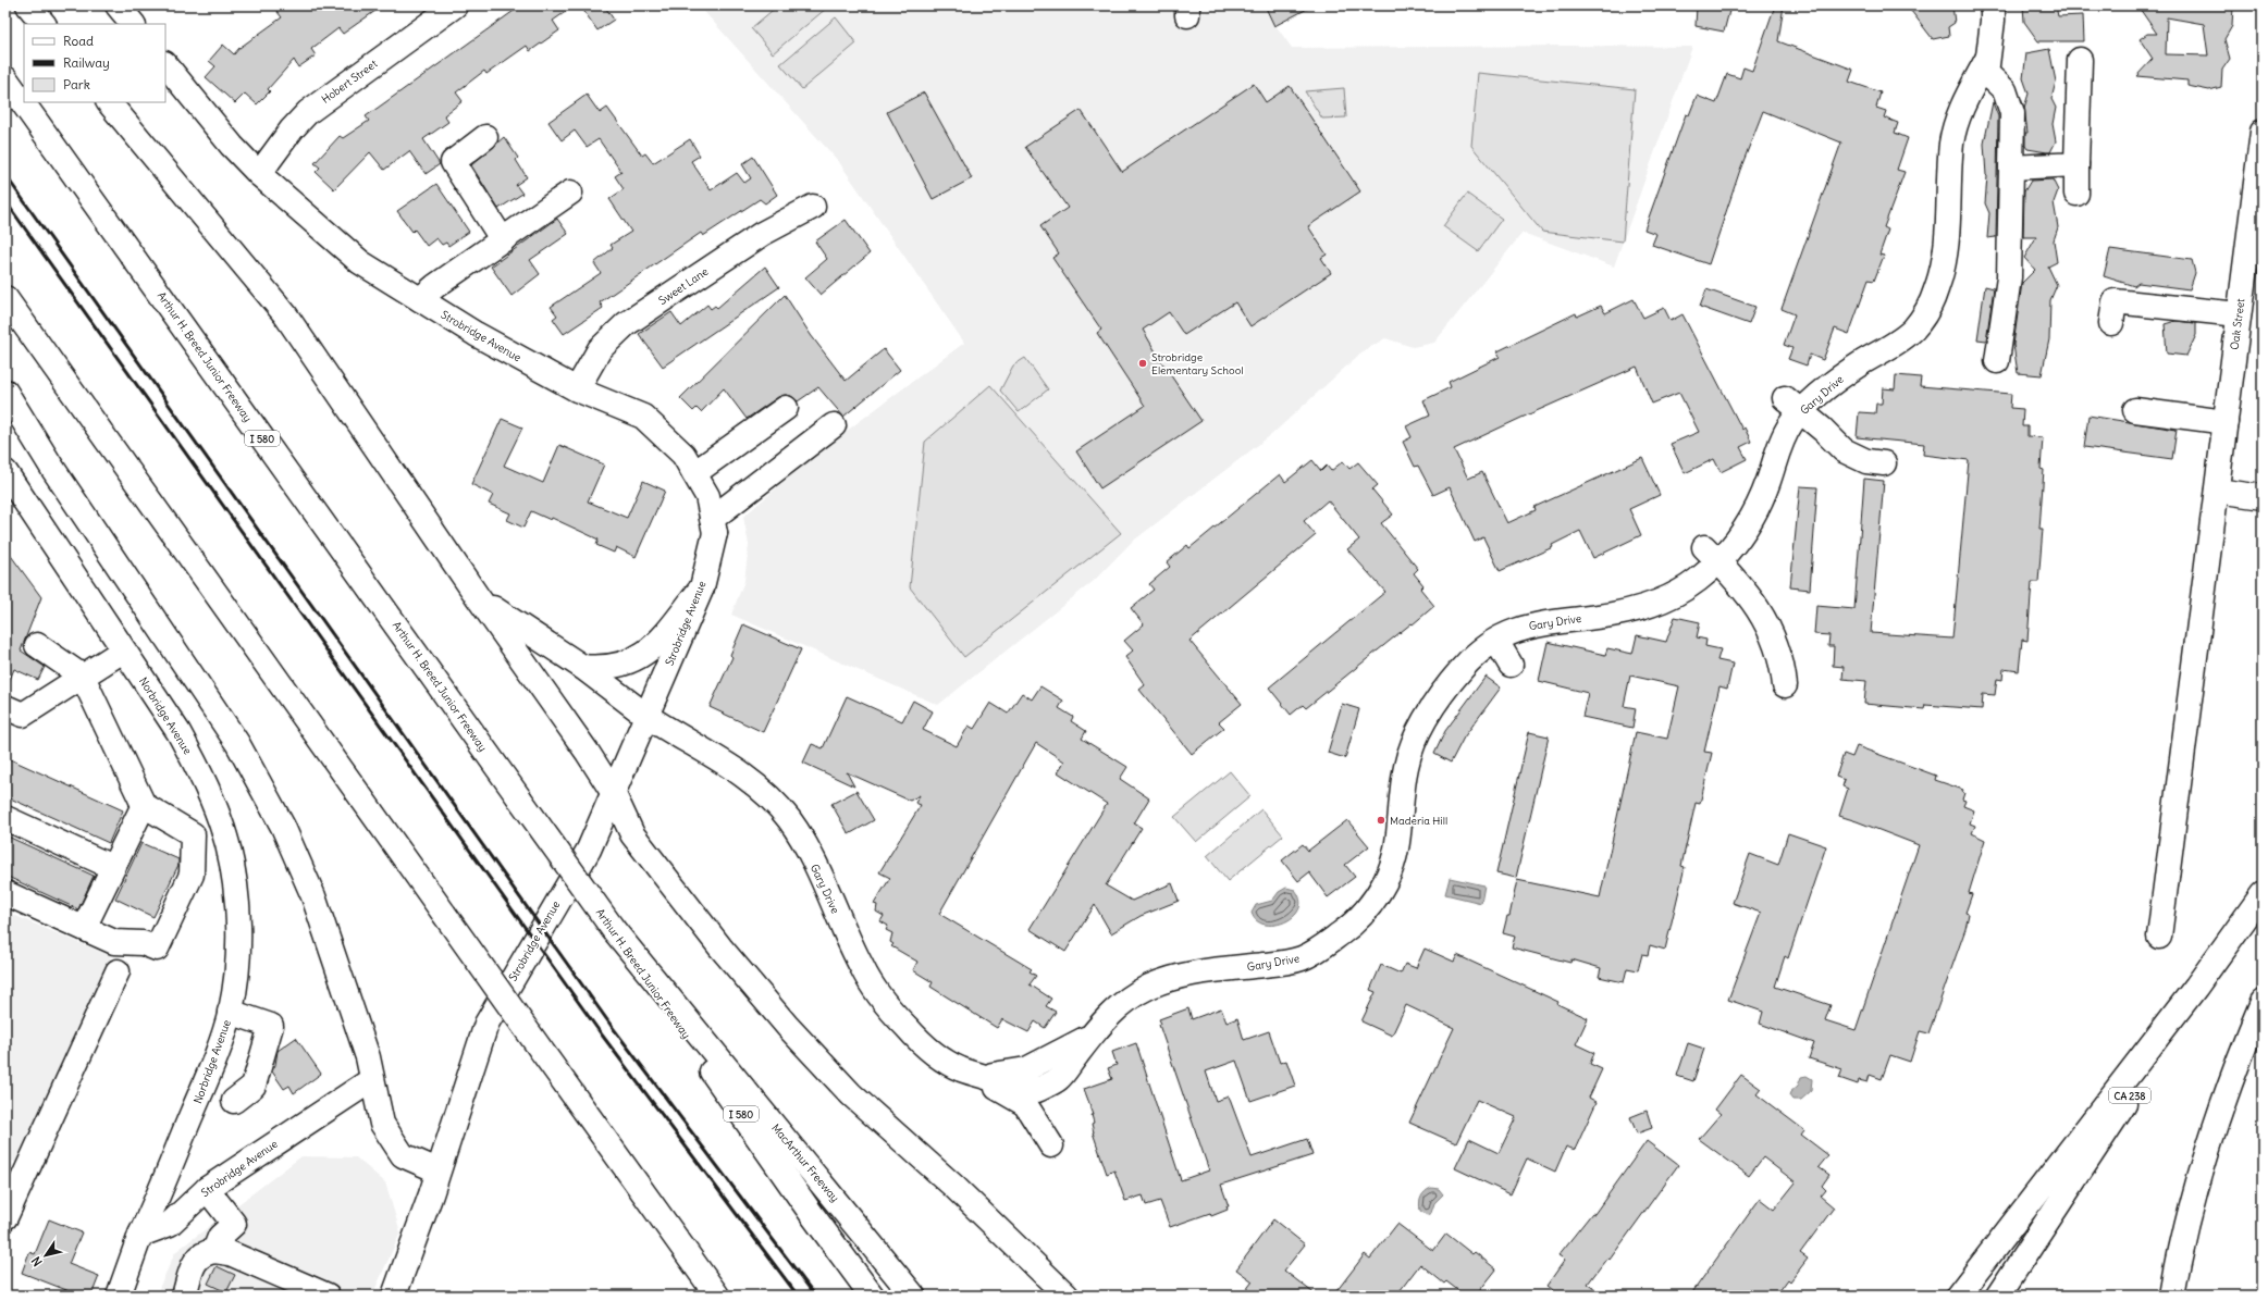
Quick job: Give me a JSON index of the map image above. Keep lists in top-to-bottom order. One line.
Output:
{"streets":{"main road":["Hobert Street","Sweet Lane","Oak Street","Strobridge Avenue","Arthur H. Breed Junior Freeway","Gary Drive","I 580","Norbridge Avenue","CA 238","MacArthur Freeway"]},"crossings":[["Hobert Street","Strobridge Avenue"],["Sweet Lane","Strobridge Avenue"],["Strobridge Avenue","Gary Drive"],["Strobridge Avenue","Norbridge Avenue"],["Arthur H. Breed Junior Freeway","MacArthur Freeway"]],"places":["Strobridge Elementary School","Maderia Hill"],"legend":["Road","Railway","Park"],"north":"bottom left"}
